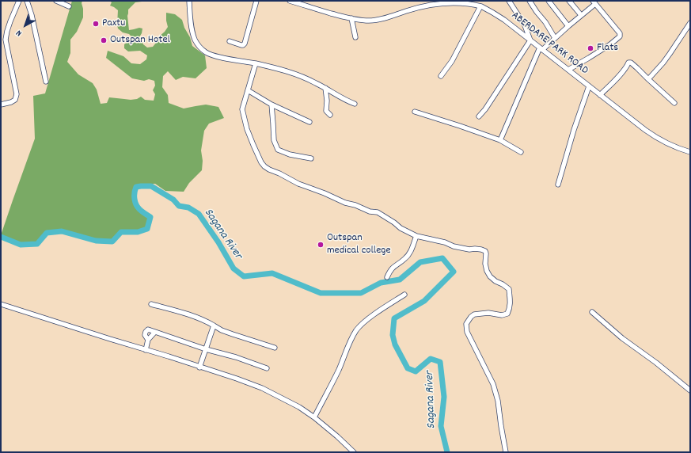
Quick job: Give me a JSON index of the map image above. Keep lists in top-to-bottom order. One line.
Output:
{"streets":{"street":["ABERDARE PARK ROAD"]},"water":["Sagana River"],"places":["Paxtu","Outspan Hotel","Flats","Outspan medical college"],"north":"bottom left"}
